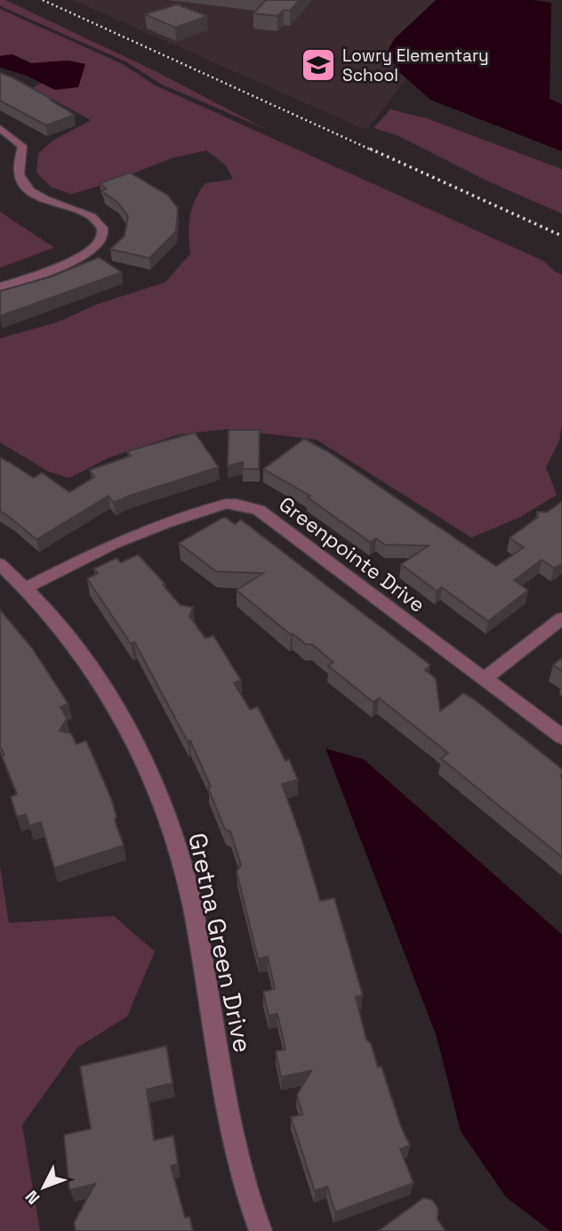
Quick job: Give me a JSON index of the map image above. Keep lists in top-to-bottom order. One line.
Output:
{"streets":{"street":["Greenpointe Drive","Gretna Green Drive"]},"crossings":[["Greenpointe Drive","Gretna Green Drive"]],"places":{"school or university":["Lowry Elementary School"]},"north":"bottom left"}
